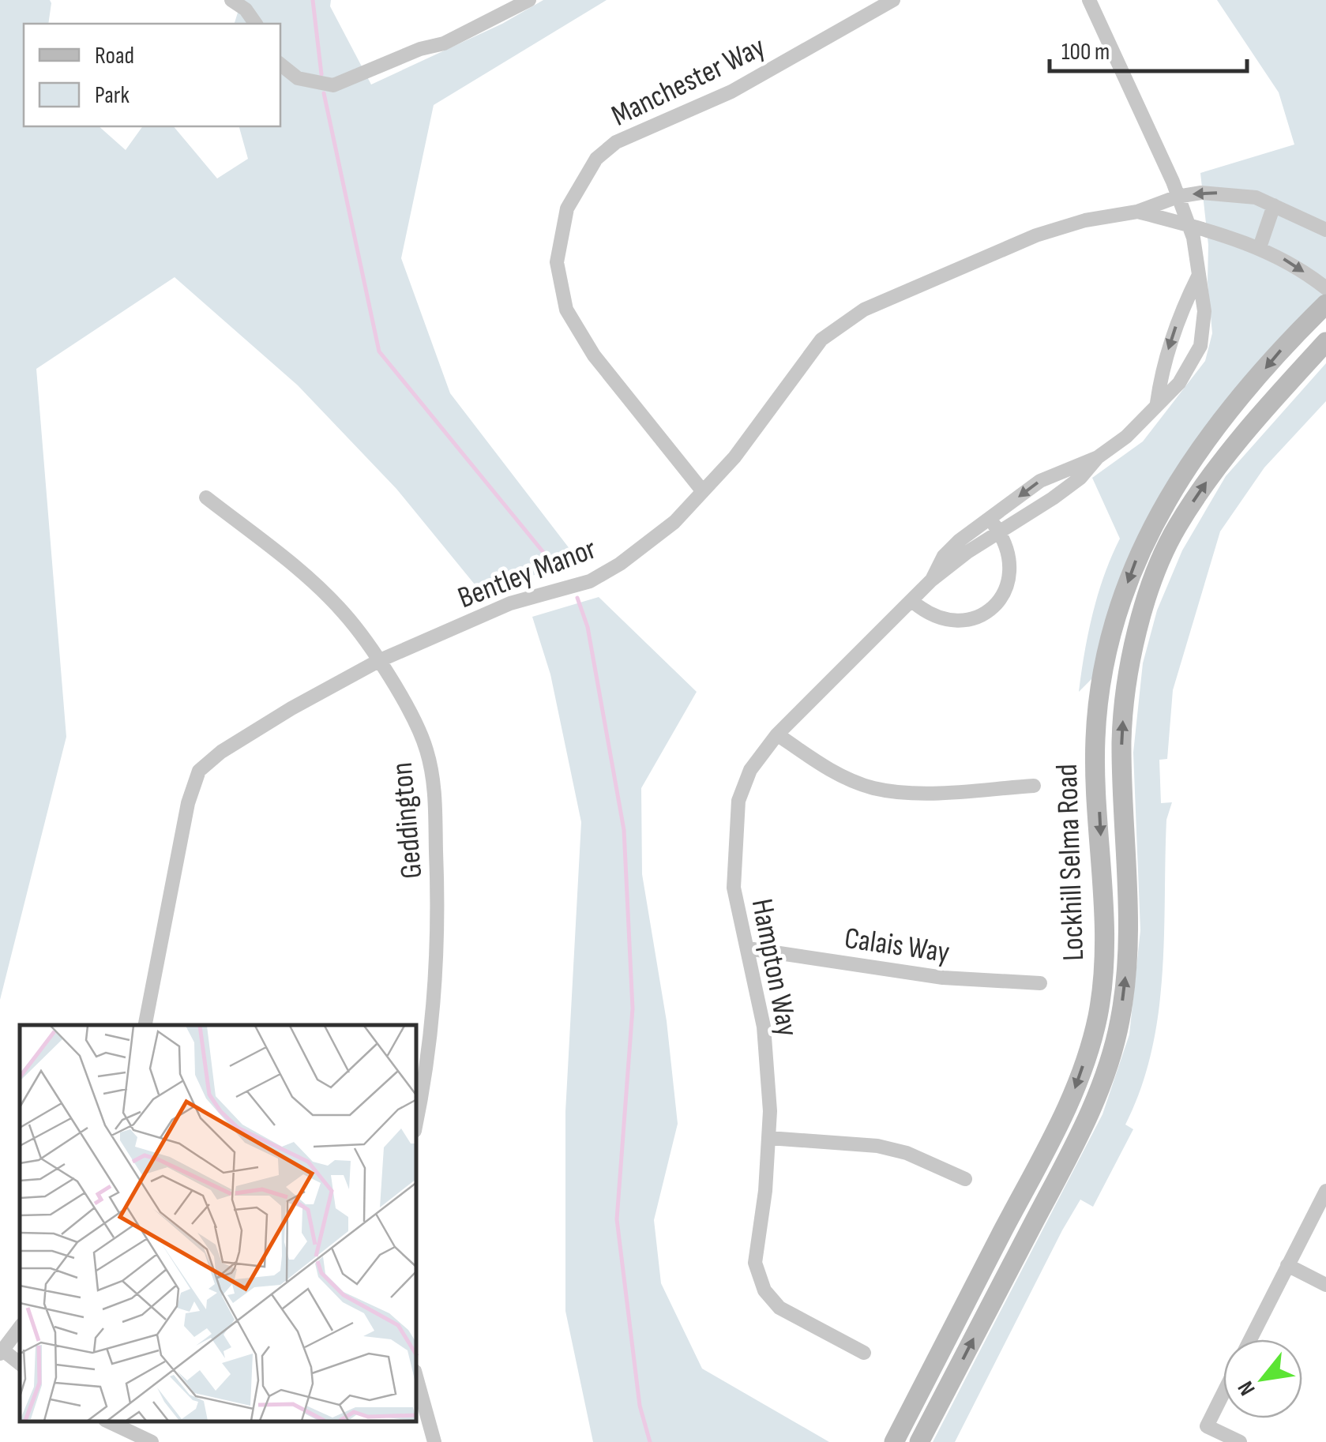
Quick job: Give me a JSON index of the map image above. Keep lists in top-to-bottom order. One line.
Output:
{"streets":{"main road":["Lockhill Selma Road"],"street":["Manchester Way","Bentley Manor","Geddington","Calais Way","Hampton Way"]},"crossings":[["Manchester Way","Bentley Manor"],["Bentley Manor","Geddington"],["Bentley Manor","Hampton Way"],["Calais Way","Hampton Way"]],"legend":["Road","Park"],"scale_bar":"100 m","north":"bottom left"}
